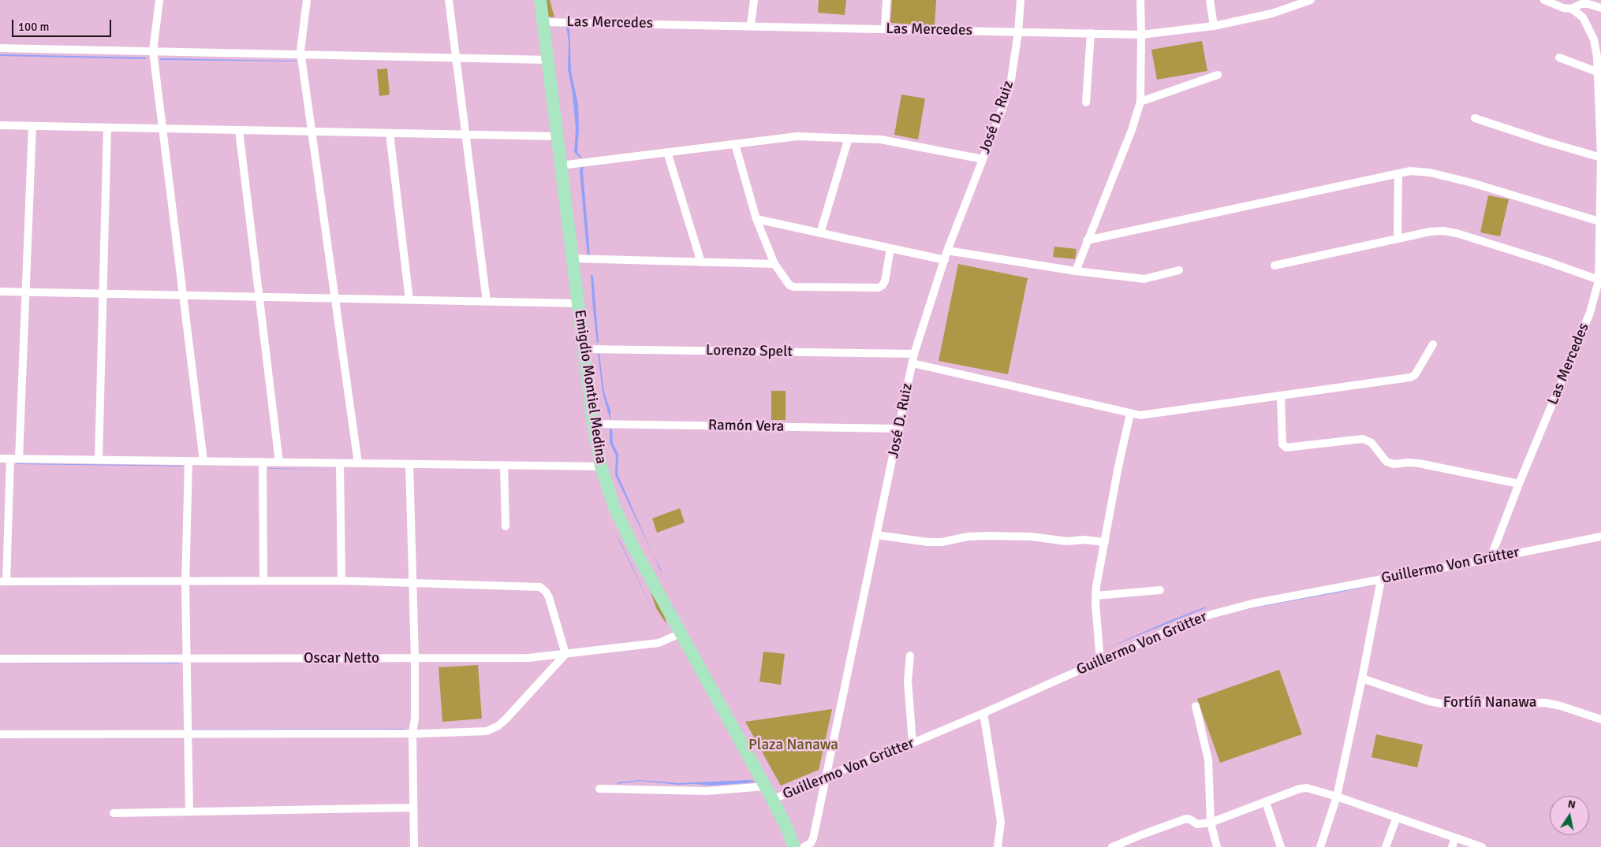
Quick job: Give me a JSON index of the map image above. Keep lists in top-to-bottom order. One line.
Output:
{"streets":{"main road":["Emigdio Montiel Medina"],"street":["Las Mercedes","José D. Ruiz","Lorenzo Spelt","Ramón Vera","Guillermo Von Grütter","Oscar Netto","Fortíñ Nanawa"]},"crossings":[["Las Mercedes","José D. Ruiz"],["Las Mercedes","Emigdio Montiel Medina"],["Las Mercedes","Guillermo Von Grütter"],["José D. Ruiz","Lorenzo Spelt"],["José D. Ruiz","Ramón Vera"],["José D. Ruiz","Guillermo Von Grütter"],["Lorenzo Spelt","Emigdio Montiel Medina"],["Emigdio Montiel Medina","Ramón Vera"],["Emigdio Montiel Medina","Guillermo Von Grütter"],["Emigdio Montiel Medina","Oscar Netto"]],"parks":["Plaza Nanawa"],"scale_bar":"100 m","north":"top"}
